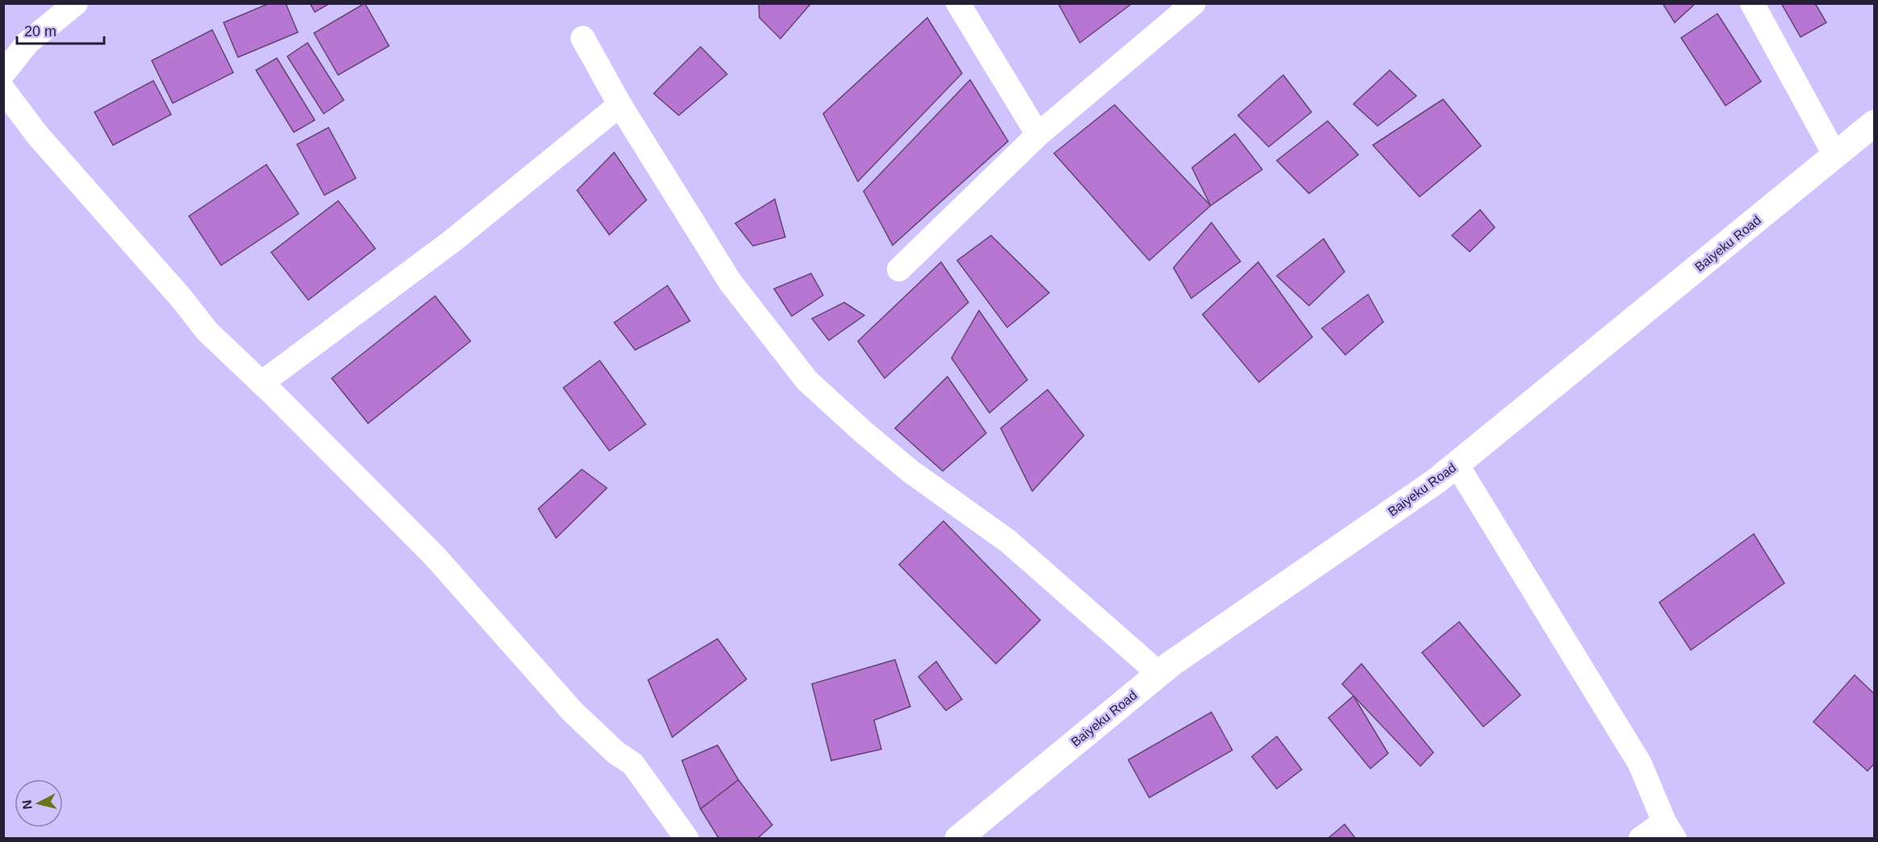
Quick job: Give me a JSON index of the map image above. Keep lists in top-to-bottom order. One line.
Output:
{"streets":{"main road":["Baiyeku Road"]},"scale_bar":"20 m","north":"left"}
